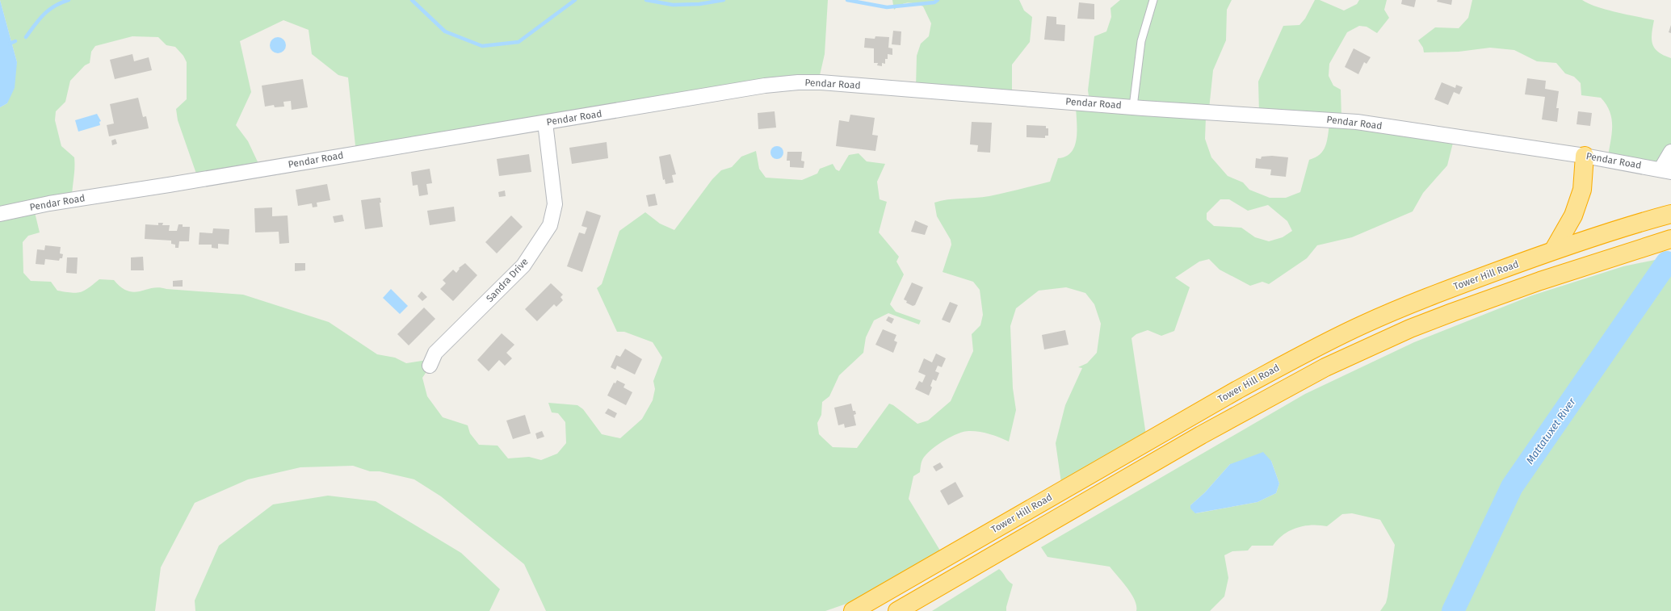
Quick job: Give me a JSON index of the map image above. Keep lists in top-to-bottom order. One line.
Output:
{"streets":{"highway":["Tower Hill Road"],"street":["Pendar Road","Sandra Drive"]},"crossings":[["Pendar Road","Sandra Drive"]],"water":["Mattatuxet River"]}
